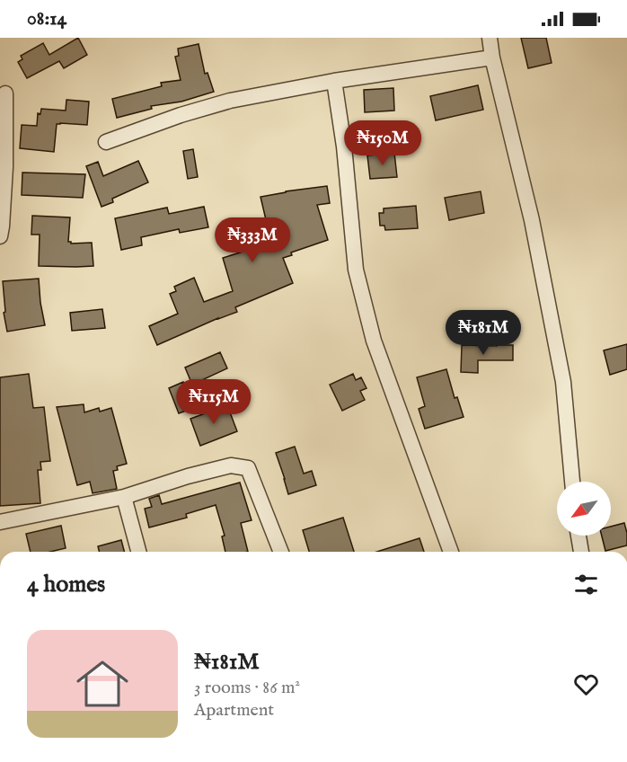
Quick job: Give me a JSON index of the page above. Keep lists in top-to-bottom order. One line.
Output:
{"north":"bottom left","page":{"status":"08:14","price":["₦150M","₦333M","₦181M","₦115M"],"heading":"4 homes","list":[{"name":"₦181M","note":"3 rooms · 86 m² · Apartment"}]}}
